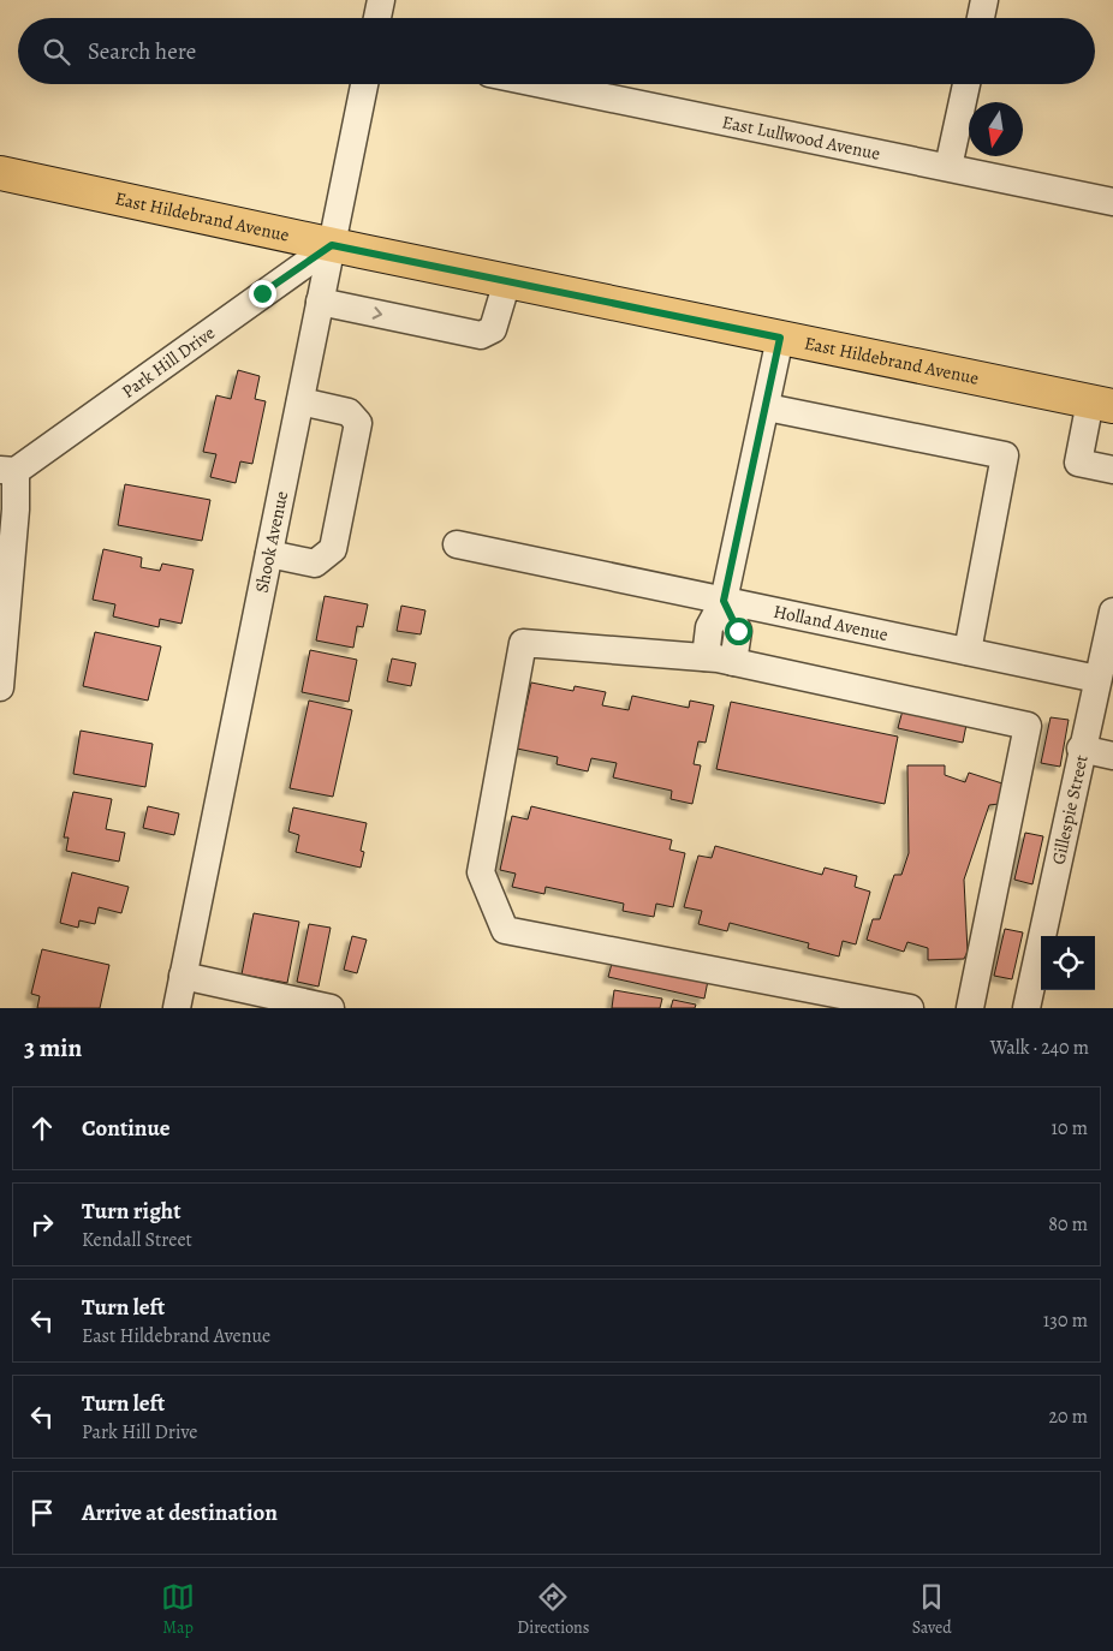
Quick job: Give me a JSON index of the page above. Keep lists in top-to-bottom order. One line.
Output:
{"streets":{"main road":["East Hildebrand Avenue"],"street":["East Lullwood Avenue","Park Hill Drive","Shook Avenue","Holland Avenue","Gillespie Street"]},"crossings":[["East Hildebrand Avenue","Park Hill Drive"],["East Hildebrand Avenue","Shook Avenue"],["Park Hill Drive","Shook Avenue"],["Holland Avenue","Gillespie Street"]],"north":"bottom","page":{"search":"Search here","heading":["3 min","Walk · 240 m"],"list":[["Continue","10 m"],["Turn right","Kendall Street","80 m"],["Turn left","East Hildebrand Avenue","130 m"],["Turn left","Park Hill Drive","20 m"],"Arrive at destination"],"nav":["Map","Directions","Saved"]}}
